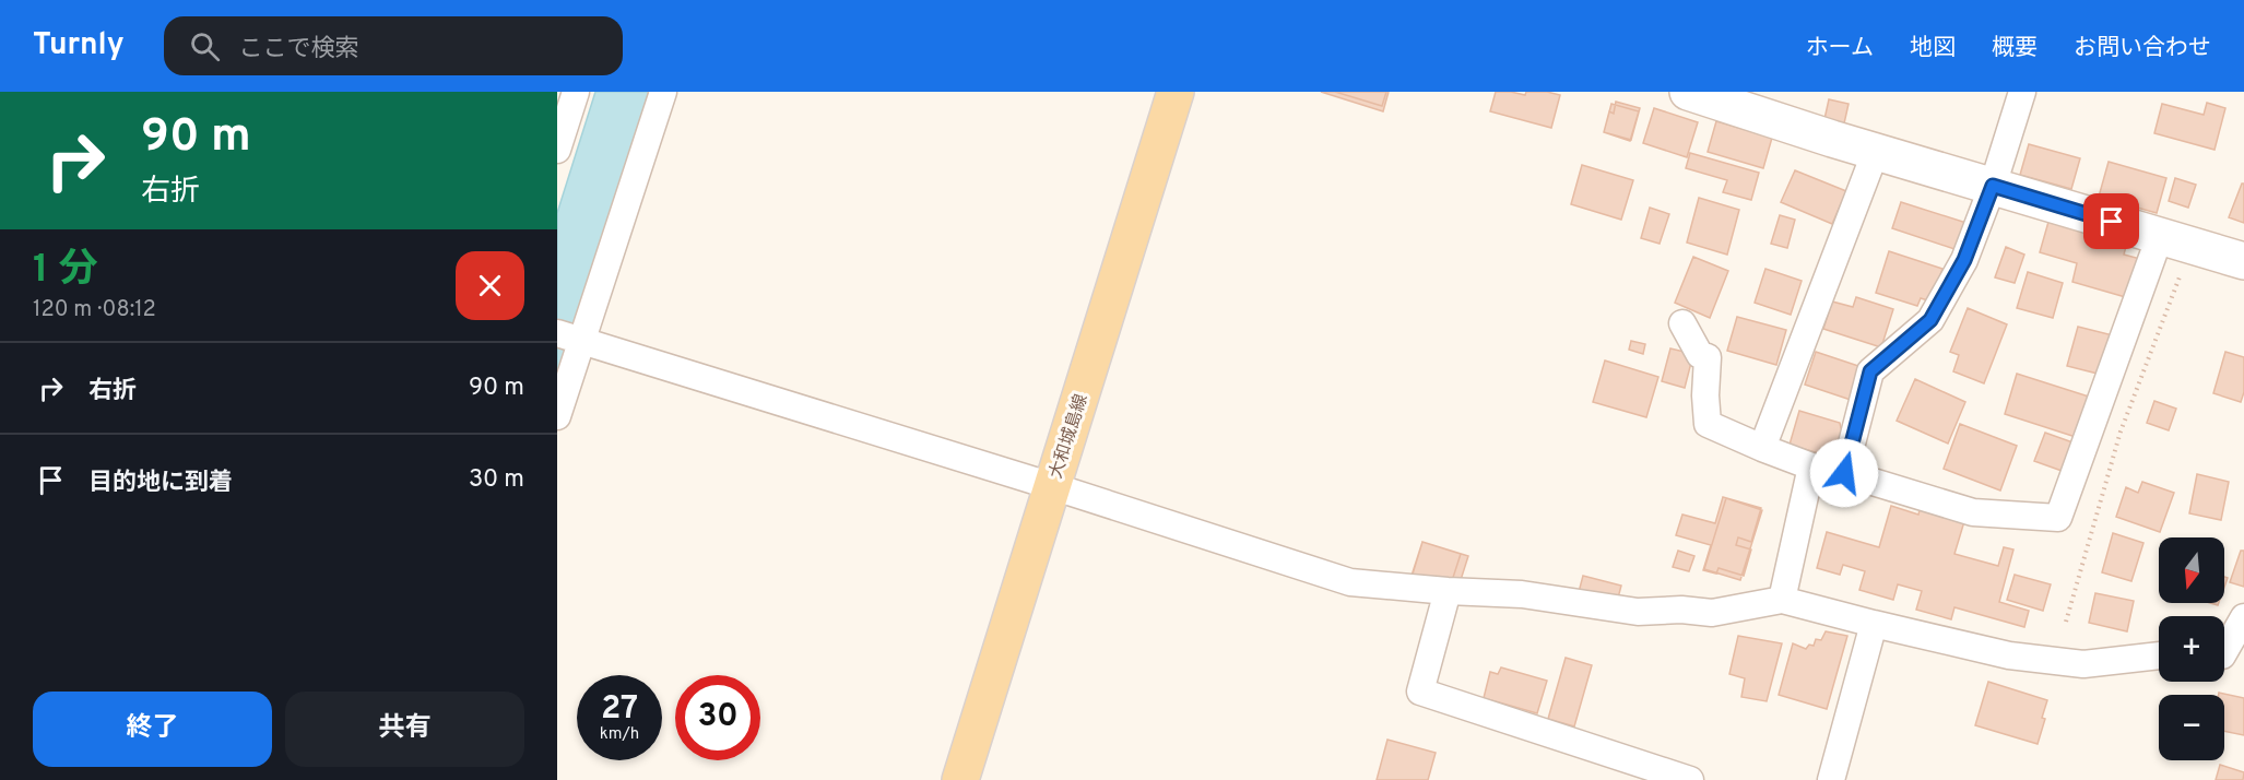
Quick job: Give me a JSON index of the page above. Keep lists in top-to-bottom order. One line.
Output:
{"streets":{"main road":["大和城島線"]},"north":"bottom","page":{"header":"Turnly","search":"ここで検索","nav":["ホーム","地図","概要","お問い合わせ"],"turn":["90 m","右折"],"heading":["1 分","120 m · 08:12"],"list":[{"name":"右折","value":"90 m"},{"name":"目的地に到着","value":"30 m"}],"map_buttons":["+","−"],"speed":"27 km/h","limit":"30","buttons":["終了","共有"]}}
